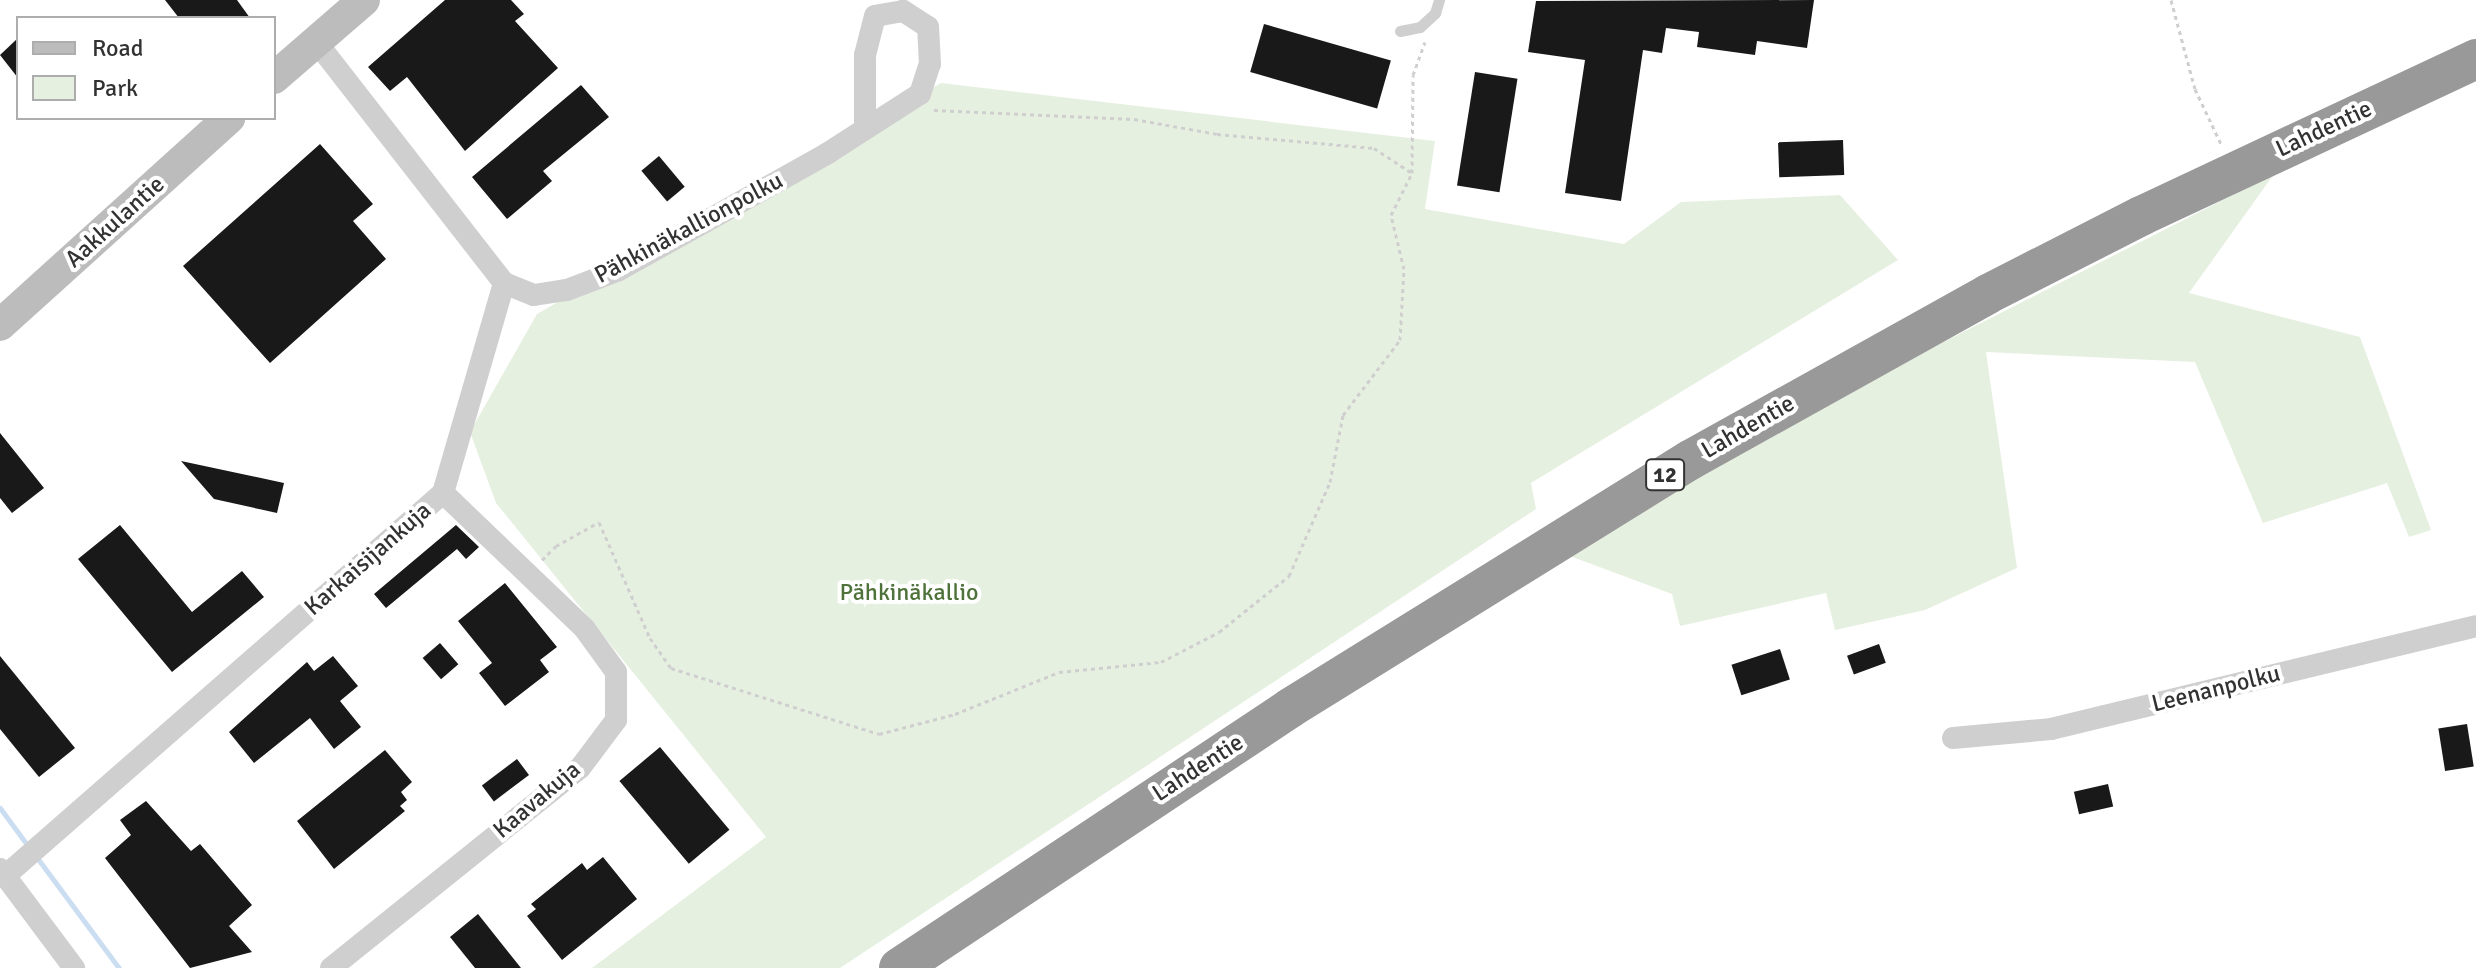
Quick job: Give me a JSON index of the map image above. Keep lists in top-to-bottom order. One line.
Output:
{"streets":{"highway":["Lahdentie","12"],"street":["Aakkulantie","Pähkinäkallionpolku","Karkaisijankuja","Leenanpolku","Kaavakuja"]},"crossings":[["Pähkinäkallionpolku","Karkaisijankuja"],["Karkaisijankuja","Kaavakuja"]],"parks":["Pähkinäkallio"],"legend":["Road","Park"]}
